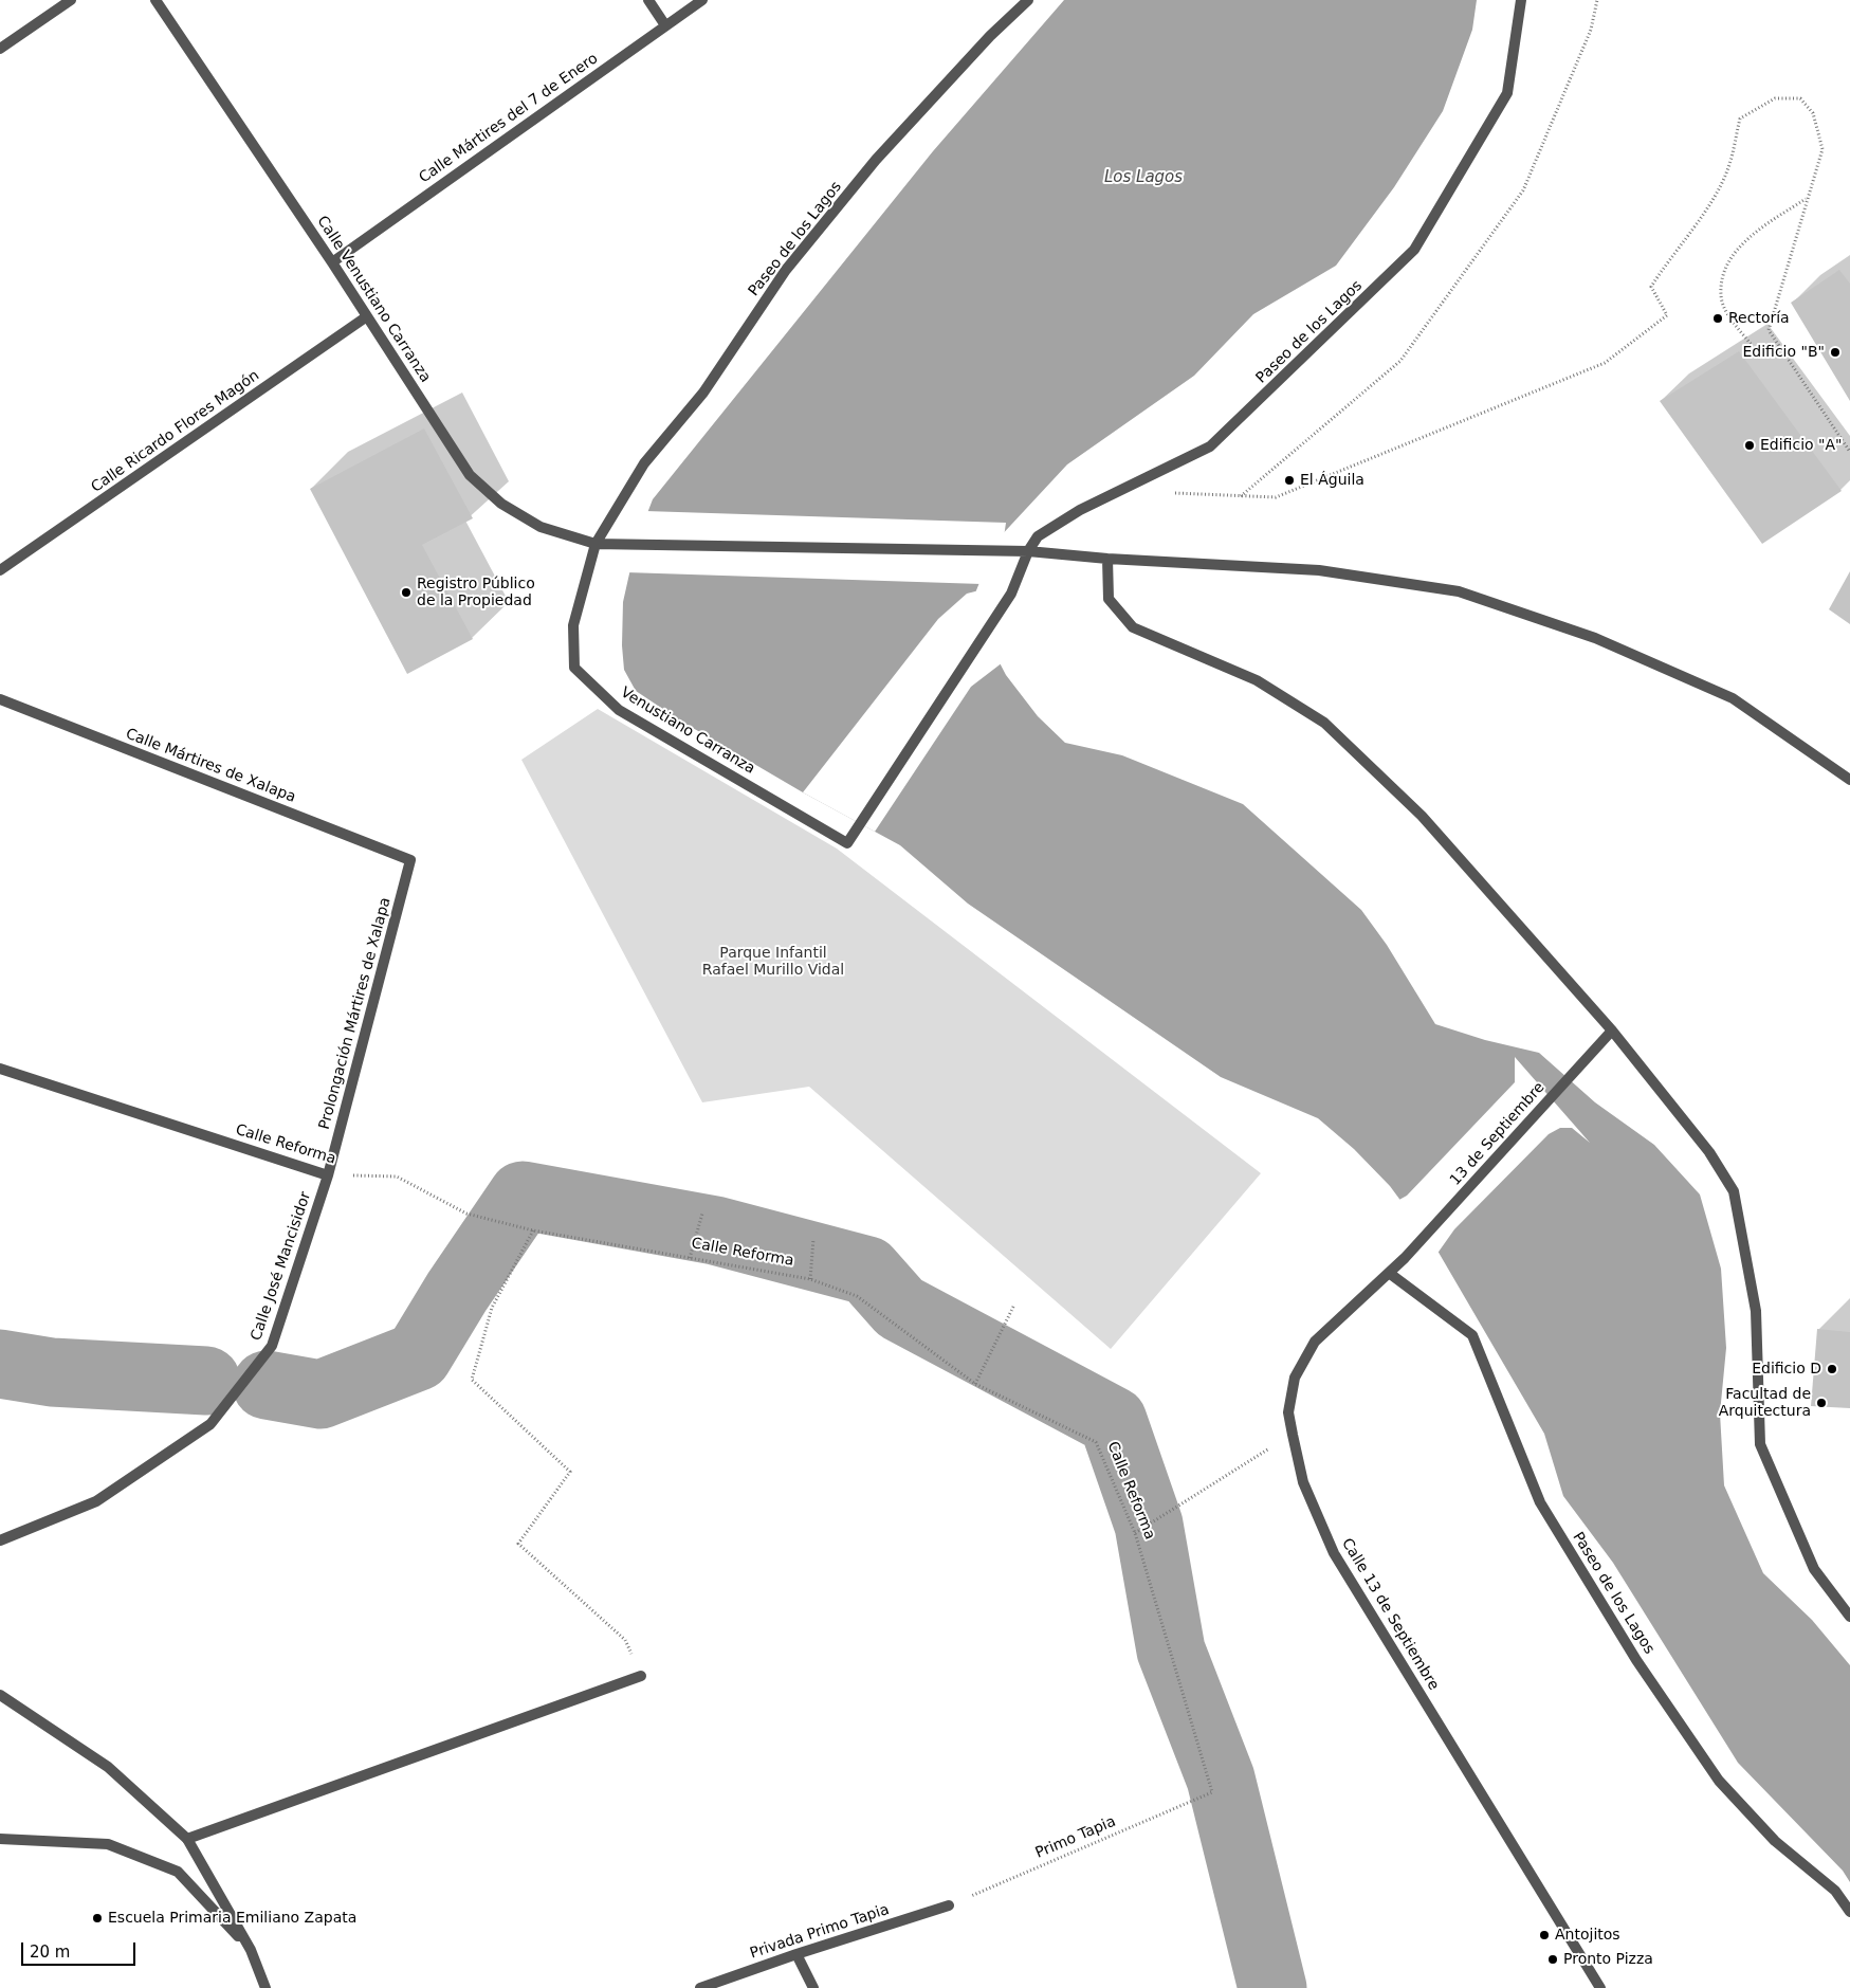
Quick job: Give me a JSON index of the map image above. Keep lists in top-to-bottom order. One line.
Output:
{"streets":{"street":["Calle Mártires del 7 de Enero","Paseo de los Lagos","Calle Venustiano Carranza","Calle Ricardo Flores Magón","Venustiano Carranza","Calle Mártires de Xalapa","Prolongación Mártires de Xalapa","13 de Septiembre","Calle Reforma","Calle José Mancisidor","Calle 13 de Septiembre","Privada Primo Tapia"],"path":["Primo Tapia"]},"crossings":[["Calle Mártires del 7 de Enero","Calle Venustiano Carranza"],["Paseo de los Lagos","Calle Venustiano Carranza"],["Paseo de los Lagos","Venustiano Carranza"],["Paseo de los Lagos","Calle 13 de Septiembre"],["Calle Venustiano Carranza","Calle Ricardo Flores Magón"],["Calle Venustiano Carranza","Venustiano Carranza"],["Calle Mártires de Xalapa","Prolongación Mártires de Xalapa"],["Prolongación Mártires de Xalapa","Calle Reforma"],["Prolongación Mártires de Xalapa","Calle José Mancisidor"],["13 de Septiembre","Calle 13 de Septiembre"],["Calle Reforma","Calle José Mancisidor"],["Calle Reforma","Primo Tapia"],["Primo Tapia","Privada Primo Tapia"]],"water":["Los Lagos"],"parks":["Parque Infantil Rafael Murillo Vidal"],"places":["Rectoría","Edificio \"B\"","Edificio \"A\"","El Águila","Registro Público de la Propiedad","Edificio D","Facultad de Arquitectura","Escuela Primaria Emiliano Zapata","Antojitos","Pronto Pizza"],"scale_bar":"20 m"}
